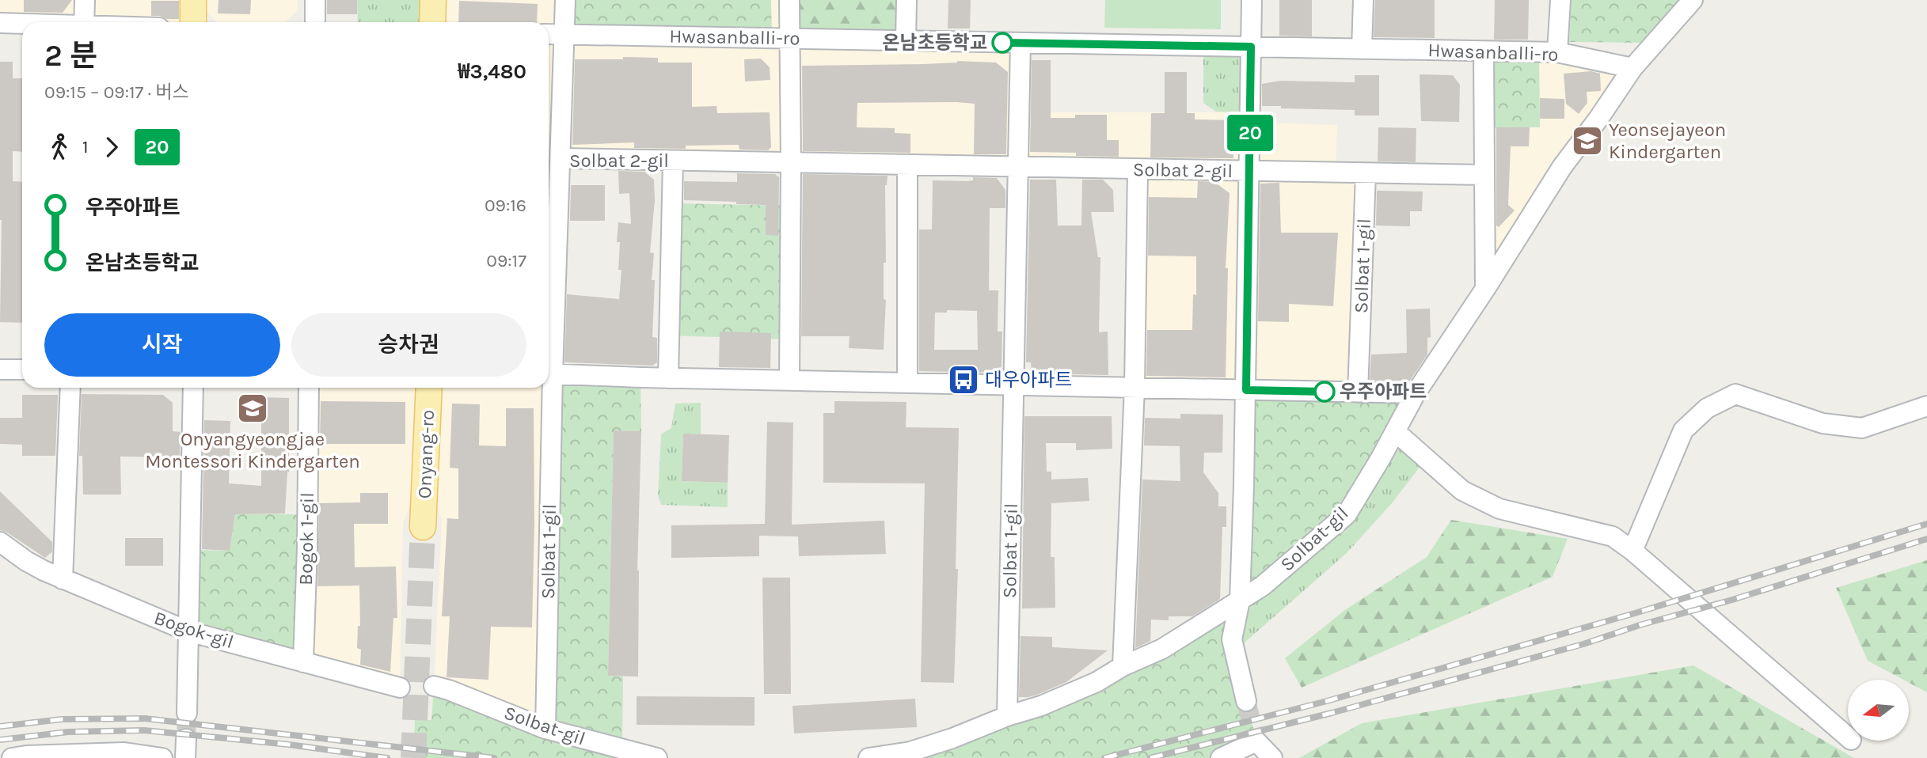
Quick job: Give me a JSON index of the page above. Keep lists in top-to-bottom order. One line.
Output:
{"streets":{"main road":["Onyang-ro"],"street":["Hwasanballi-ro","Solbat 2-gil","Solbat 1-gil","Bogok 1-gil","Solbat-gil","Bogok-gil"]},"crossings":[["Hwasanballi-ro","Solbat 1-gil"],["Hwasanballi-ro","Solbat-gil"],["Solbat 2-gil","Solbat 1-gil"],["Solbat 1-gil","Solbat-gil"],["Bogok 1-gil","Bogok-gil"]],"places":{"other":["온남초등학교","우주아파트"],"school or university":["Yeonsejayeon Kindergarten","Onyangyeongjae Montessori Kindergarten"],"bus stop":["대우아파트"]},"lines":["bus line 20"],"north":"left","page":{"on_map":"20","heading":["2 분","09:15 – 09:17 · 버스","₩3,480"],"legs":["1","20"],"list":[{"name":"우주아파트","value":"09:16"},{"name":"온남초등학교","value":"09:17"}],"buttons":["시작","승차권"]}}
